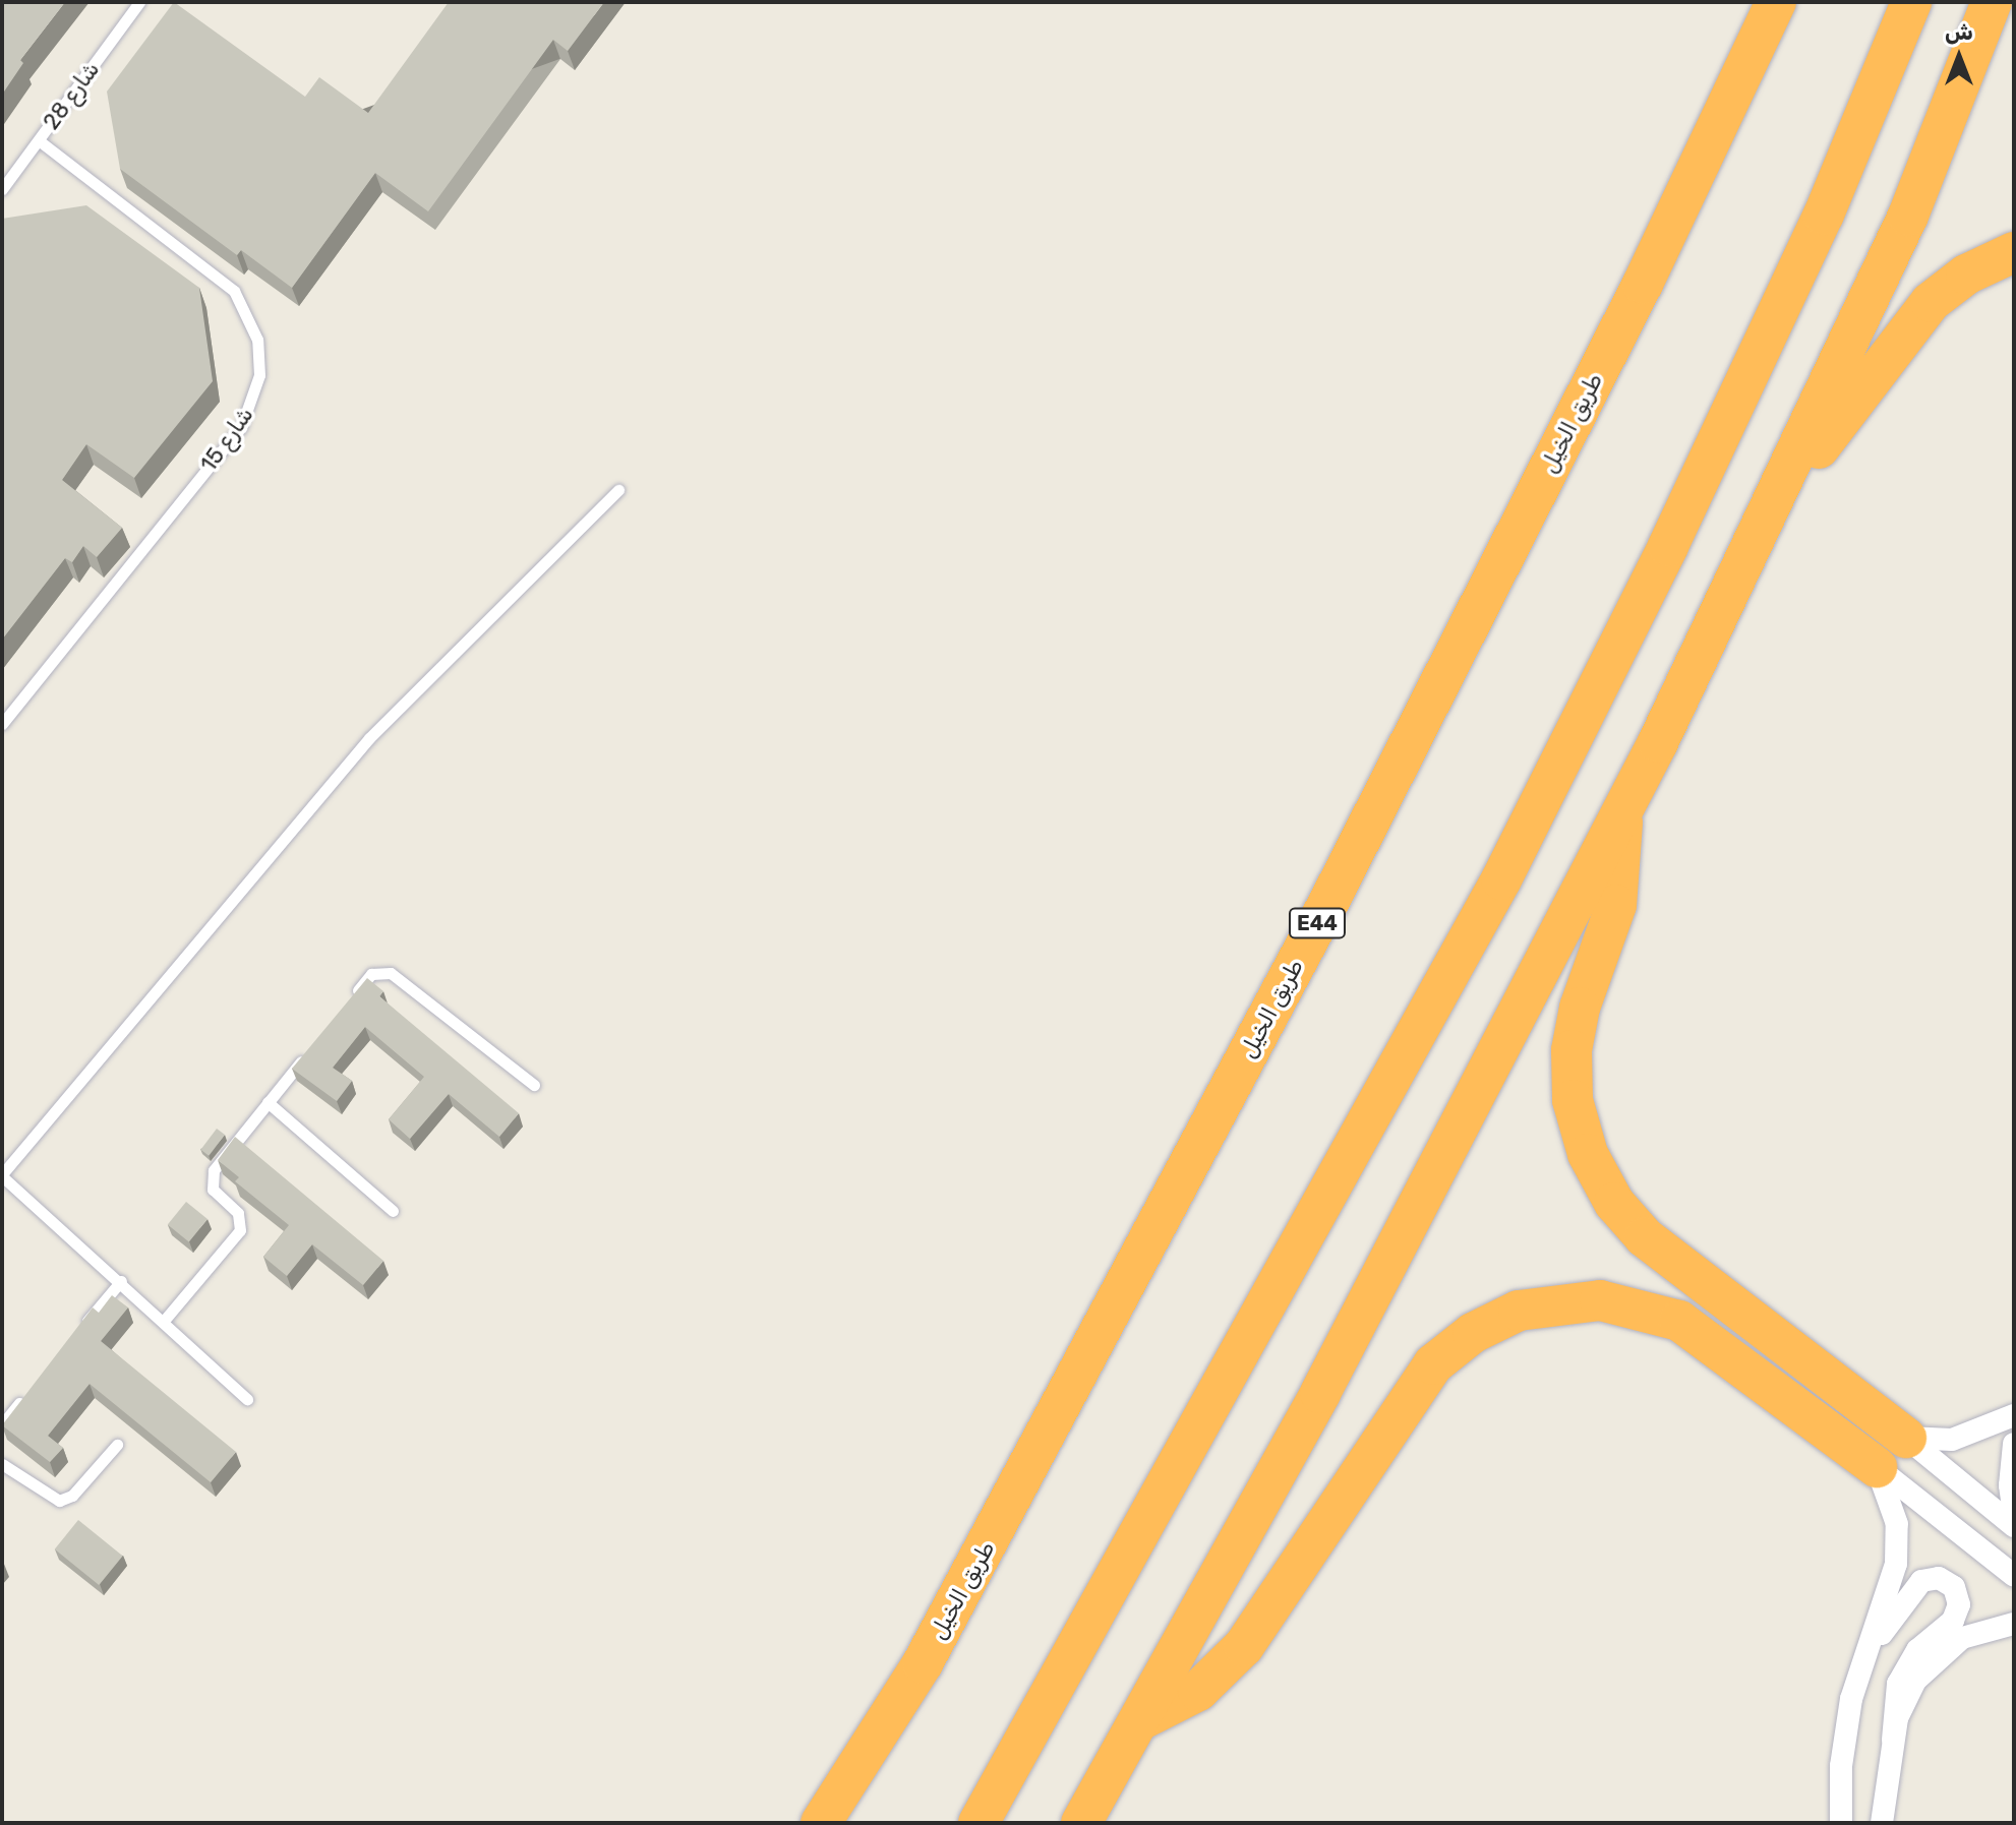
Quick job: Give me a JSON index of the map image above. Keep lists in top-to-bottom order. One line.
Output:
{"streets":{"highway":["طريق الخيل","E44"],"lane":["شارع 28","شارع 15"]},"crossings":[["شارع 28","شارع 15"]],"north":"top"}
